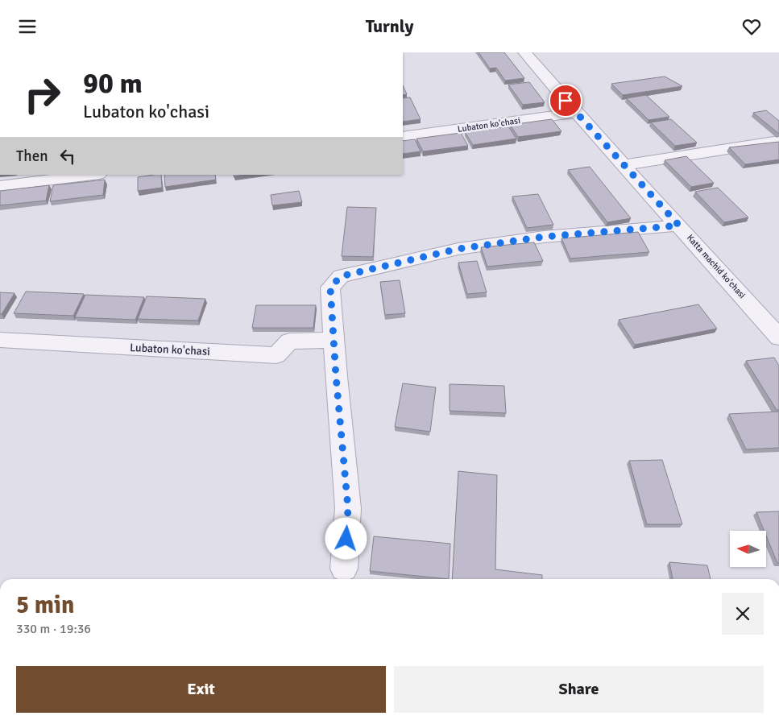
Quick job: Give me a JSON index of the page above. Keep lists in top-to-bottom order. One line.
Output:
{"streets":{"street":["Lubaton ko'chasi","Katta machid ko'chasi"]},"crossings":[["Lubaton ko'chasi","Katta machid ko'chasi"]],"north":"left","page":{"header":"Turnly","turn":["90 m","Lubaton ko'chasi"],"then":"Then","heading":["5 min","330 m · 19:36"],"buttons":["Exit","Share"]}}
